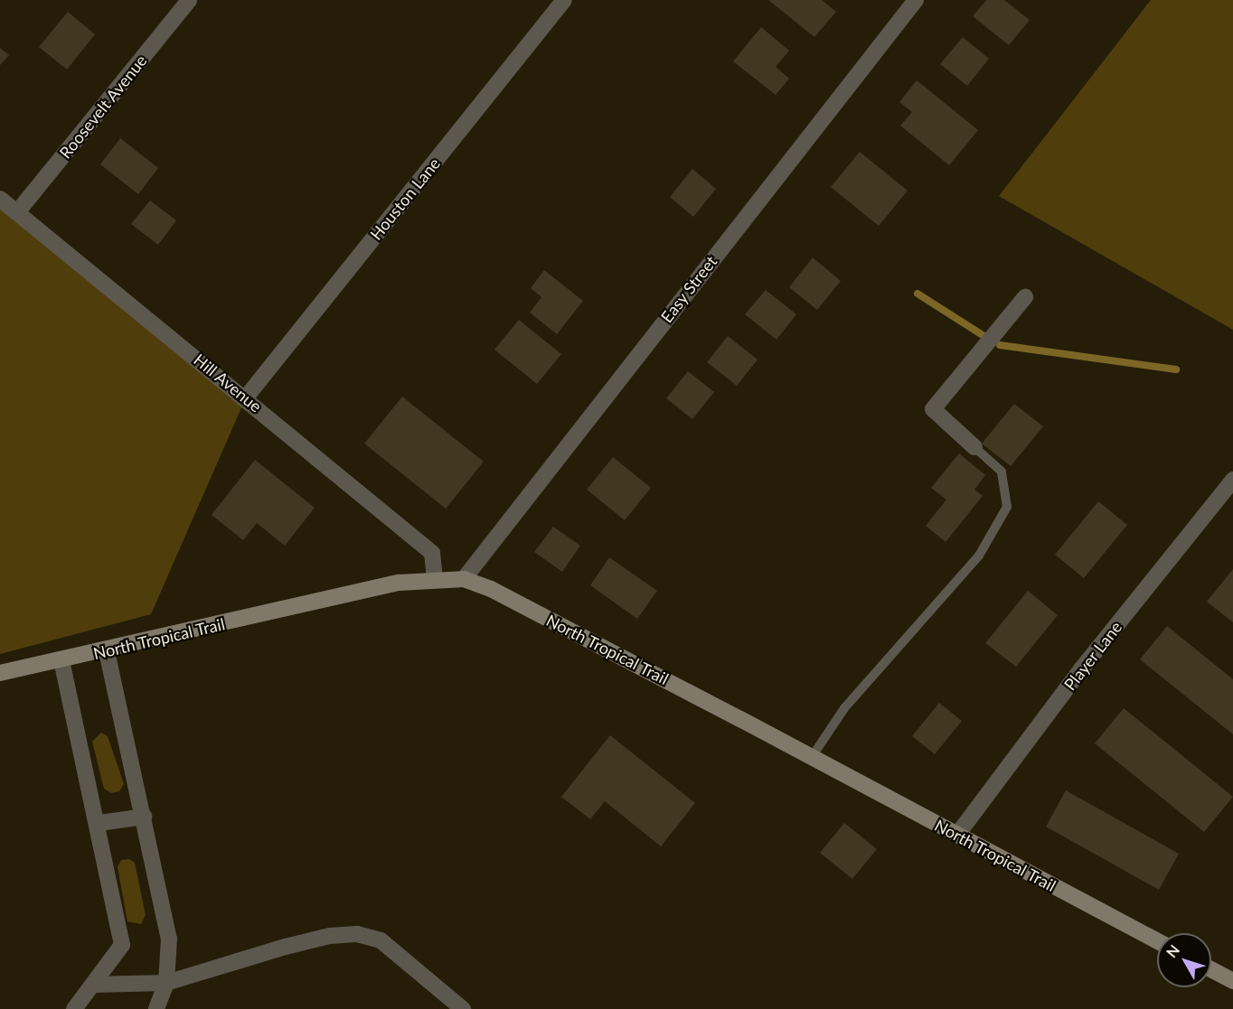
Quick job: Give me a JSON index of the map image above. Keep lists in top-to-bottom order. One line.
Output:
{"streets":{"street":["Roosevelt Avenue","Houston Lane","Easy Street","Hill Avenue","North Tropical Trail","Player Lane"]},"crossings":[["Roosevelt Avenue","Hill Avenue"],["Houston Lane","Hill Avenue"],["Easy Street","North Tropical Trail"],["Hill Avenue","North Tropical Trail"],["North Tropical Trail","Player Lane"]],"north":"top left"}
